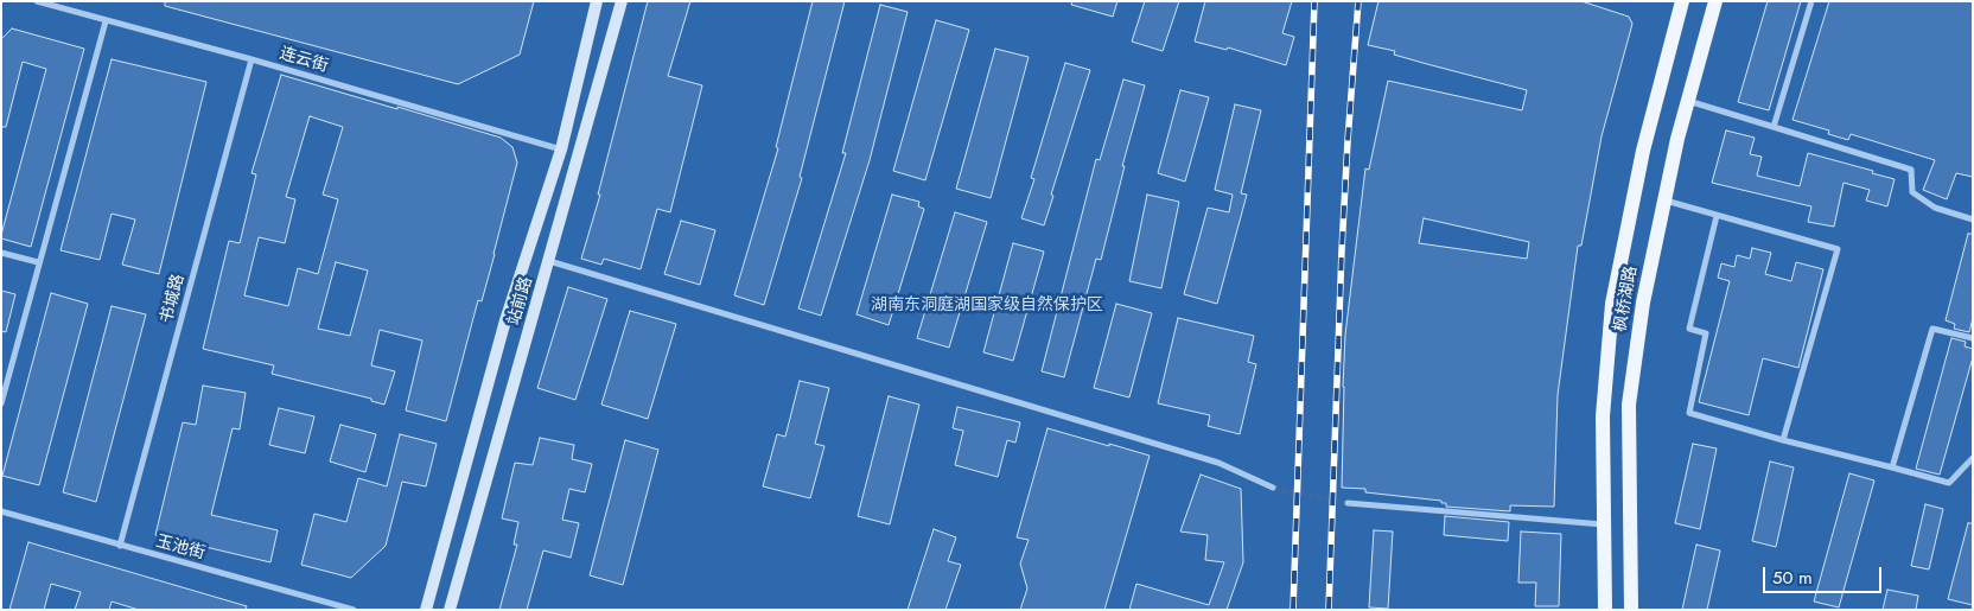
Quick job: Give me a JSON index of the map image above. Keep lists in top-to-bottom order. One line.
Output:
{"streets":{"main road":["枫桥湖路","站前路"],"street":["连云街","书城路","玉池街"]},"crossings":[["连云街","书城路"],["连云街","站前路"],["书城路","玉池街"]],"parks":["湖南东洞庭湖国家级自然保护区"],"scale_bar":"50 m"}
